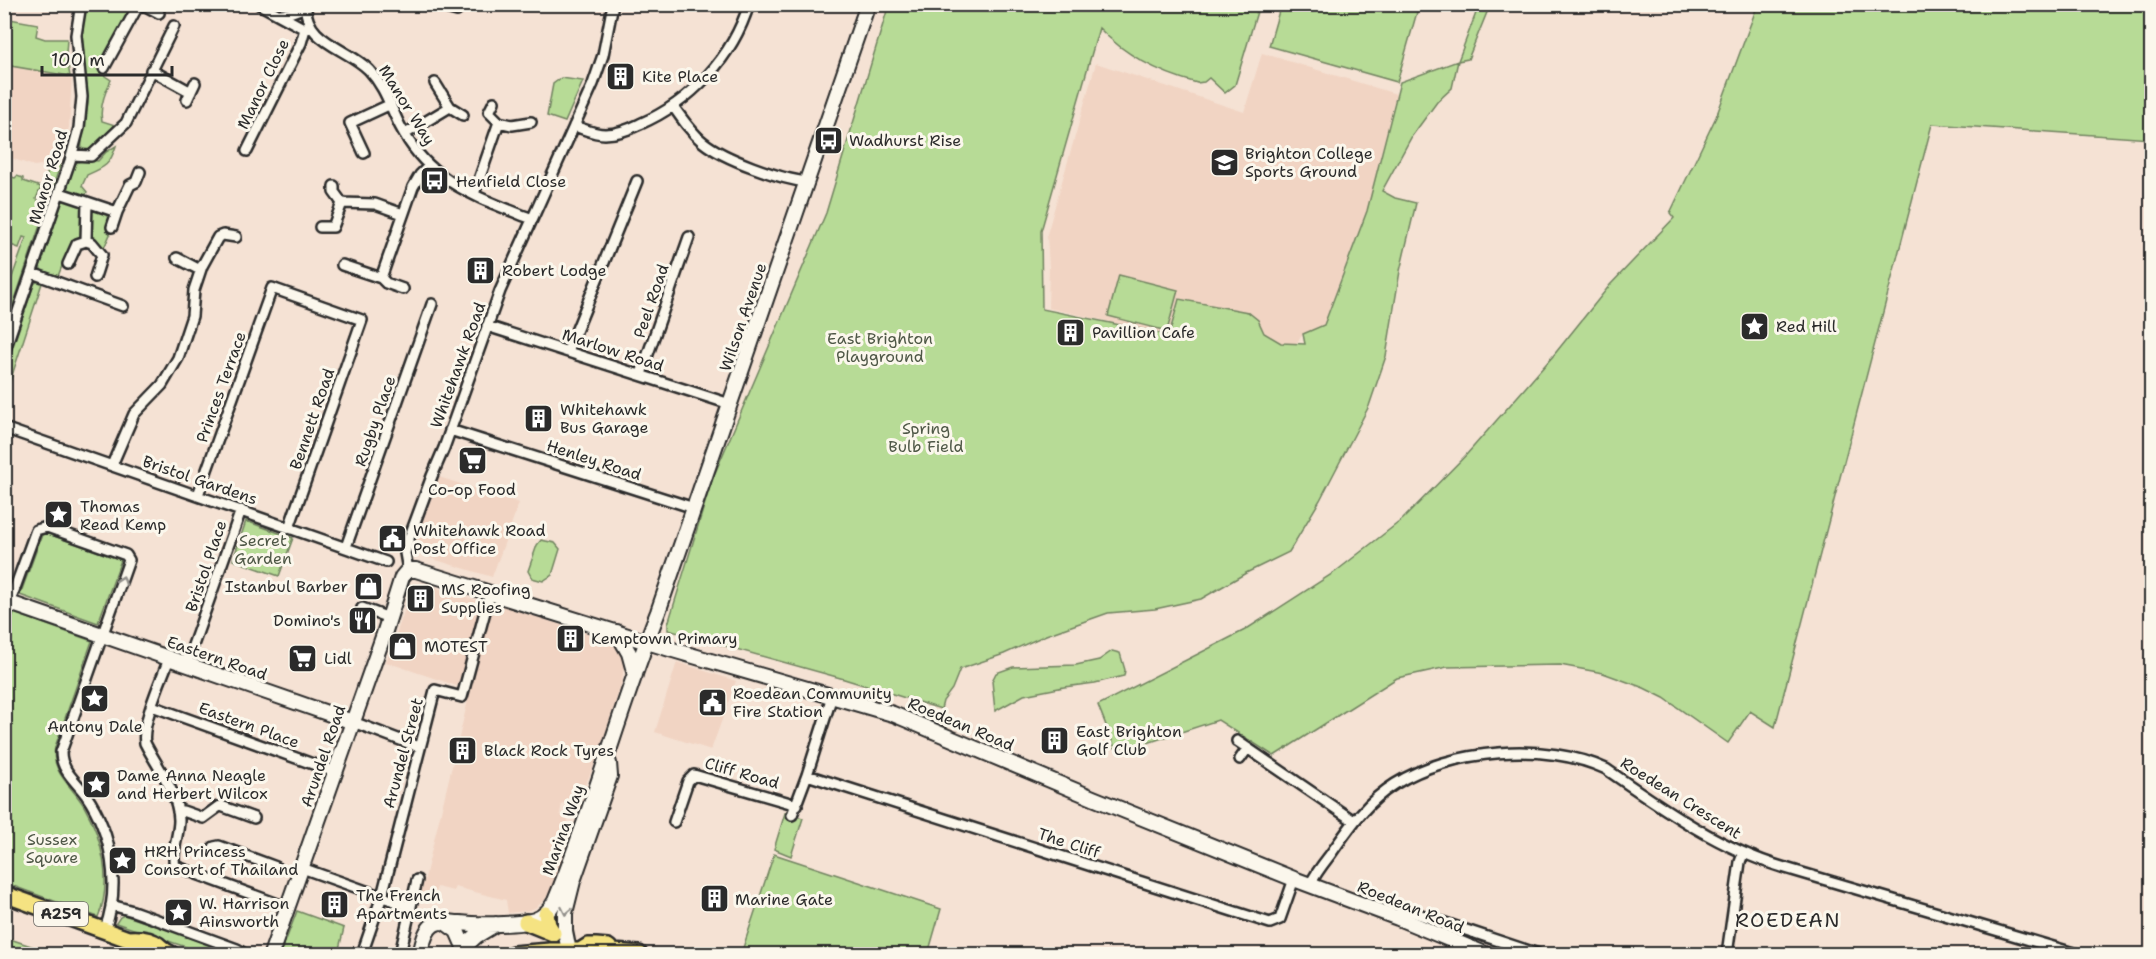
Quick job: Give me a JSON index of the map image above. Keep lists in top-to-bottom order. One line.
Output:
{"streets":{"main road":["Wilson Avenue","Eastern Road","Roedean Road","Arundel Road","Marina Way","A259"],"street":["Manor Close","Manor Way","Manor Road","Peel Road","Marlow Road","Whitehawk Road","Princes Terrace","Bennett Road","Rugby Place","Henley Road","Bristol Gardens","Bristol Place","Eastern Place","Arundel Street","Cliff Road","Roedean Crescent","The Cliff"]},"crossings":[["Manor Close","Manor Way"],["Manor Way","Whitehawk Road"],["Peel Road","Marlow Road"],["Wilson Avenue","Marlow Road"],["Wilson Avenue","Henley Road"],["Wilson Avenue","Roedean Road"],["Wilson Avenue","Marina Way"],["Marlow Road","Whitehawk Road"],["Whitehawk Road","Henley Road"],["Whitehawk Road","Roedean Road"],["Whitehawk Road","Arundel Road"],["Princes Terrace","Bennett Road"],["Princes Terrace","Bristol Gardens"],["Bennett Road","Bristol Gardens"],["Rugby Place","Bristol Gardens"],["Bristol Gardens","Bristol Place"],["Bristol Place","Eastern Road"],["Eastern Road","Arundel Street"],["Eastern Road","Arundel Road"],["Roedean Road","Arundel Street"],["Roedean Road","Arundel Road"],["Roedean Road","Roedean Crescent"],["Roedean Road","Marina Way"],["Roedean Road","The Cliff"],["Eastern Place","Arundel Road"]],"districts":["ROEDEAN"],"parks":["East Brighton Playground","Spring Bulb Field","Secret Garden","Sussex Square"],"places":{"building":["Kite Place","Robert Lodge","Pavillion Cafe","Whitehawk Bus Garage","MS Roofing Supplies","Kemptown Primary","East Brighton Golf Club","Black Rock Tyres","Marine Gate","The French Apartments"],"bus stop":["Wadhurst Rise","Henfield Close"],"school or university":["Brighton College Sports Ground"],"place":["Red Hill","Thomas Read Kemp","Antony Dale","Dame Anna Neagle and Herbert Wilcox","HRH Princess Consort of Thailand","W. Harrison Ainsworth"],"supermarket":["Co-op Food","Lidl"],"public building":["Whitehawk Road Post Office","Roedean Community Fire Station"],"shop":["Istanbul Barber","MOTEST"],"restaurant":["Domino's"]},"scale_bar":"100 m"}
